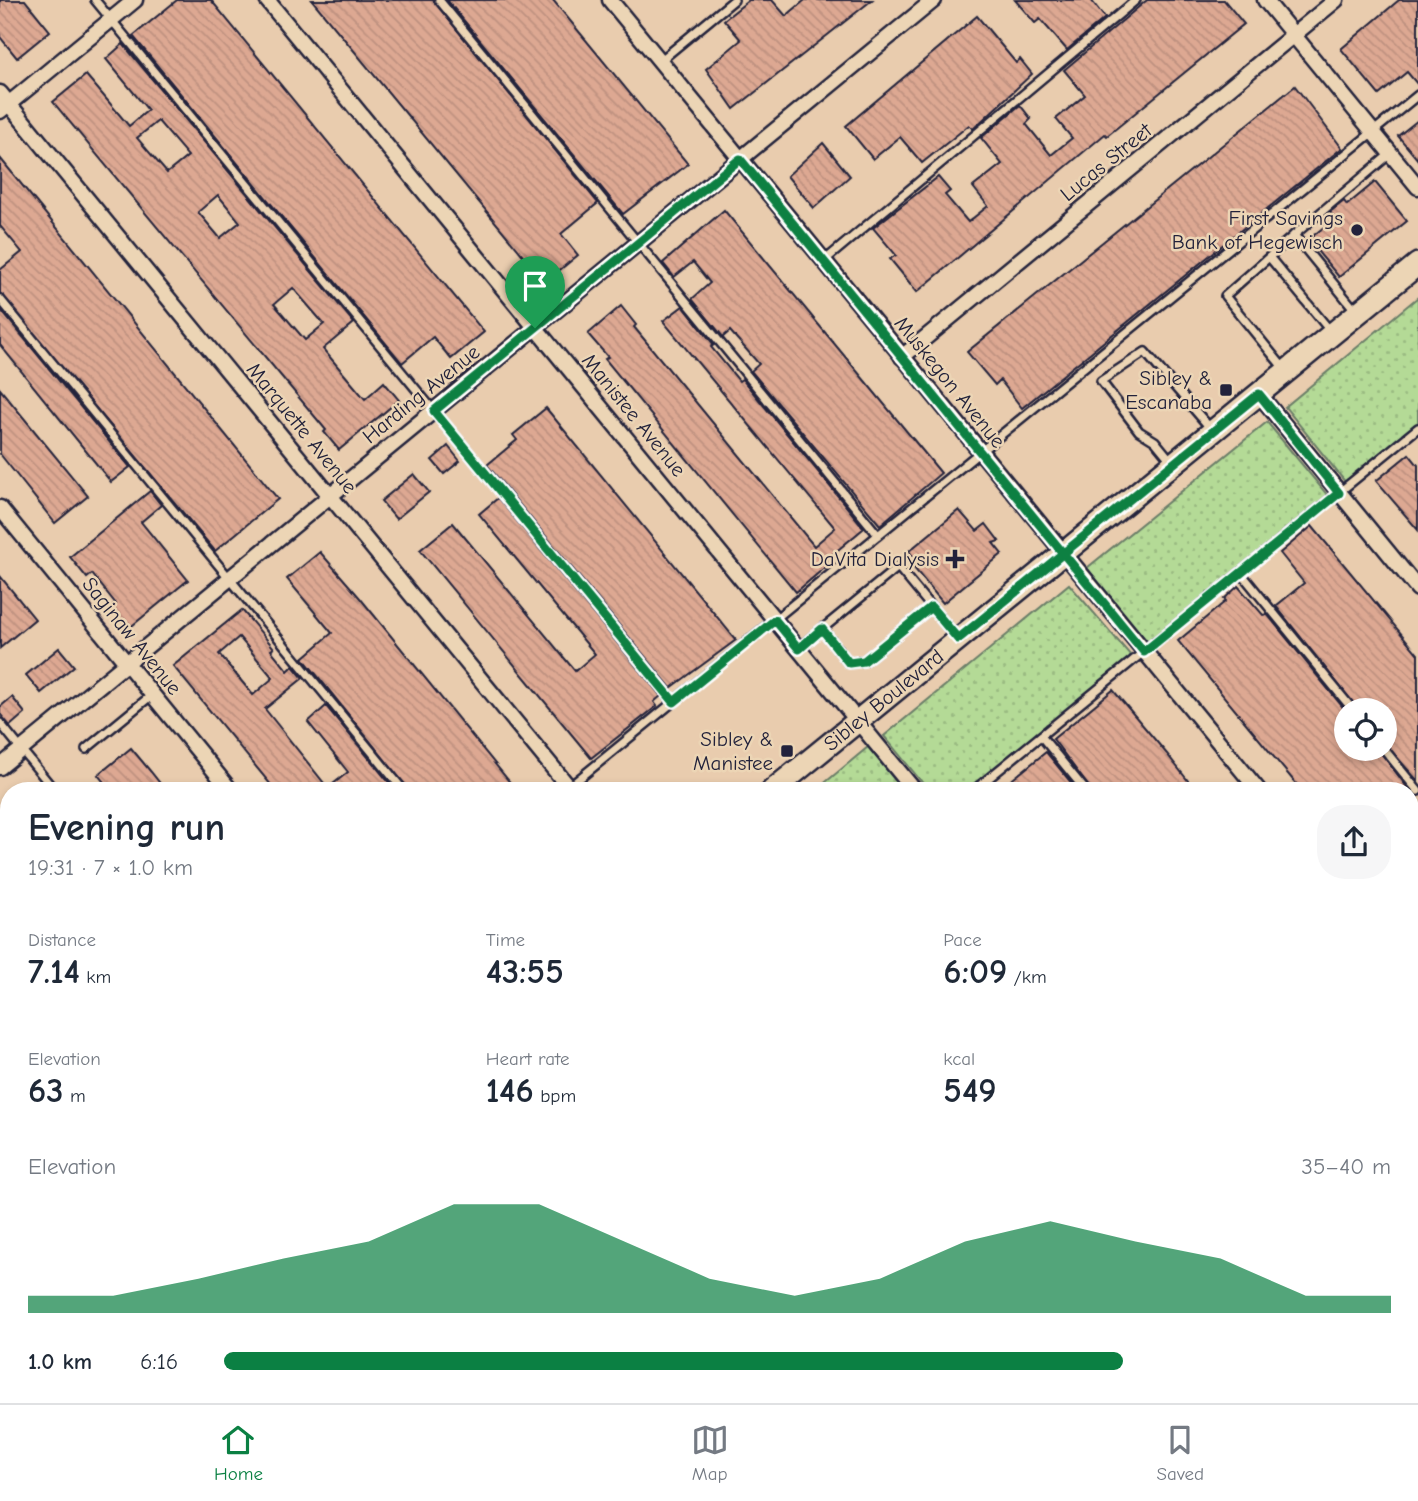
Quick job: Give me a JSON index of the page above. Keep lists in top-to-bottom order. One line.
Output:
{"streets":{"main road":["Sibley Boulevard"],"street":["Lucas Street","Muskegon Avenue","Harding Avenue","Manistee Avenue","Marquette Avenue","Saginaw Avenue"]},"crossings":[["Lucas Street","Muskegon Avenue"],["Muskegon Avenue","Harding Avenue"],["Muskegon Avenue","Sibley Boulevard"],["Harding Avenue","Manistee Avenue"],["Harding Avenue","Marquette Avenue"],["Harding Avenue","Saginaw Avenue"],["Manistee Avenue","Sibley Boulevard"]],"places":{"other":["First Savings Bank of Hegewisch"],"transit":["Sibley & Escanaba","Sibley & Manistee"],"health":["DaVita Dialysis"]},"page":{"heading":["Evening run","19:31 · 7 × 1.0 km"],"stats":[["Distance","7.14 km"],["Time","43:55"],["Pace","6:09 /km"],["Elevation","63 m"],["Heart rate","146 bpm"],["kcal","549"]],"chart":["Elevation","35–40 m"],"list":[{"name":"1.0 km","note":"6:16"}],"tabs":["Home","Map","Saved"]}}
